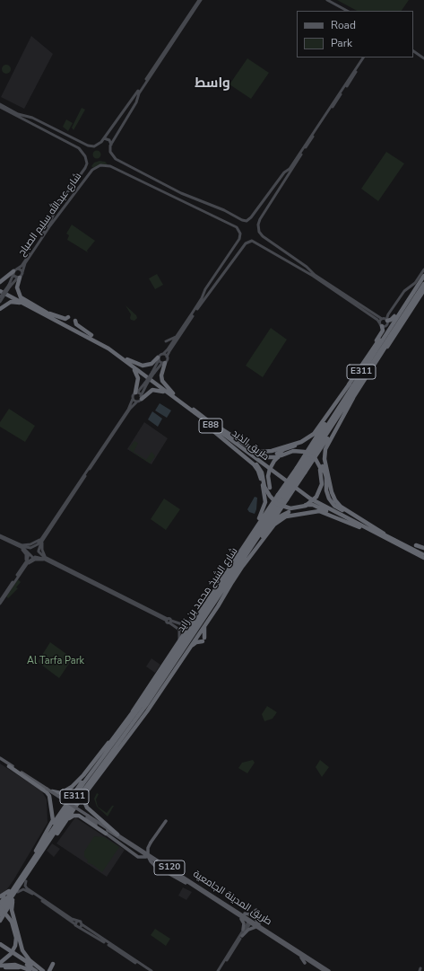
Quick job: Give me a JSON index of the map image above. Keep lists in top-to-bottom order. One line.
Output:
{"streets":{"highway":["E311","E88","طريق الذيد","شارع الشيخ محمد بن زايد"],"main road":["شارع عبدالله سليم الصباح","S120","طريق المدينة الجامعية"]},"districts":["واسط"],"parks":["Al Tarfa Park"],"legend":["Road","Park"]}
